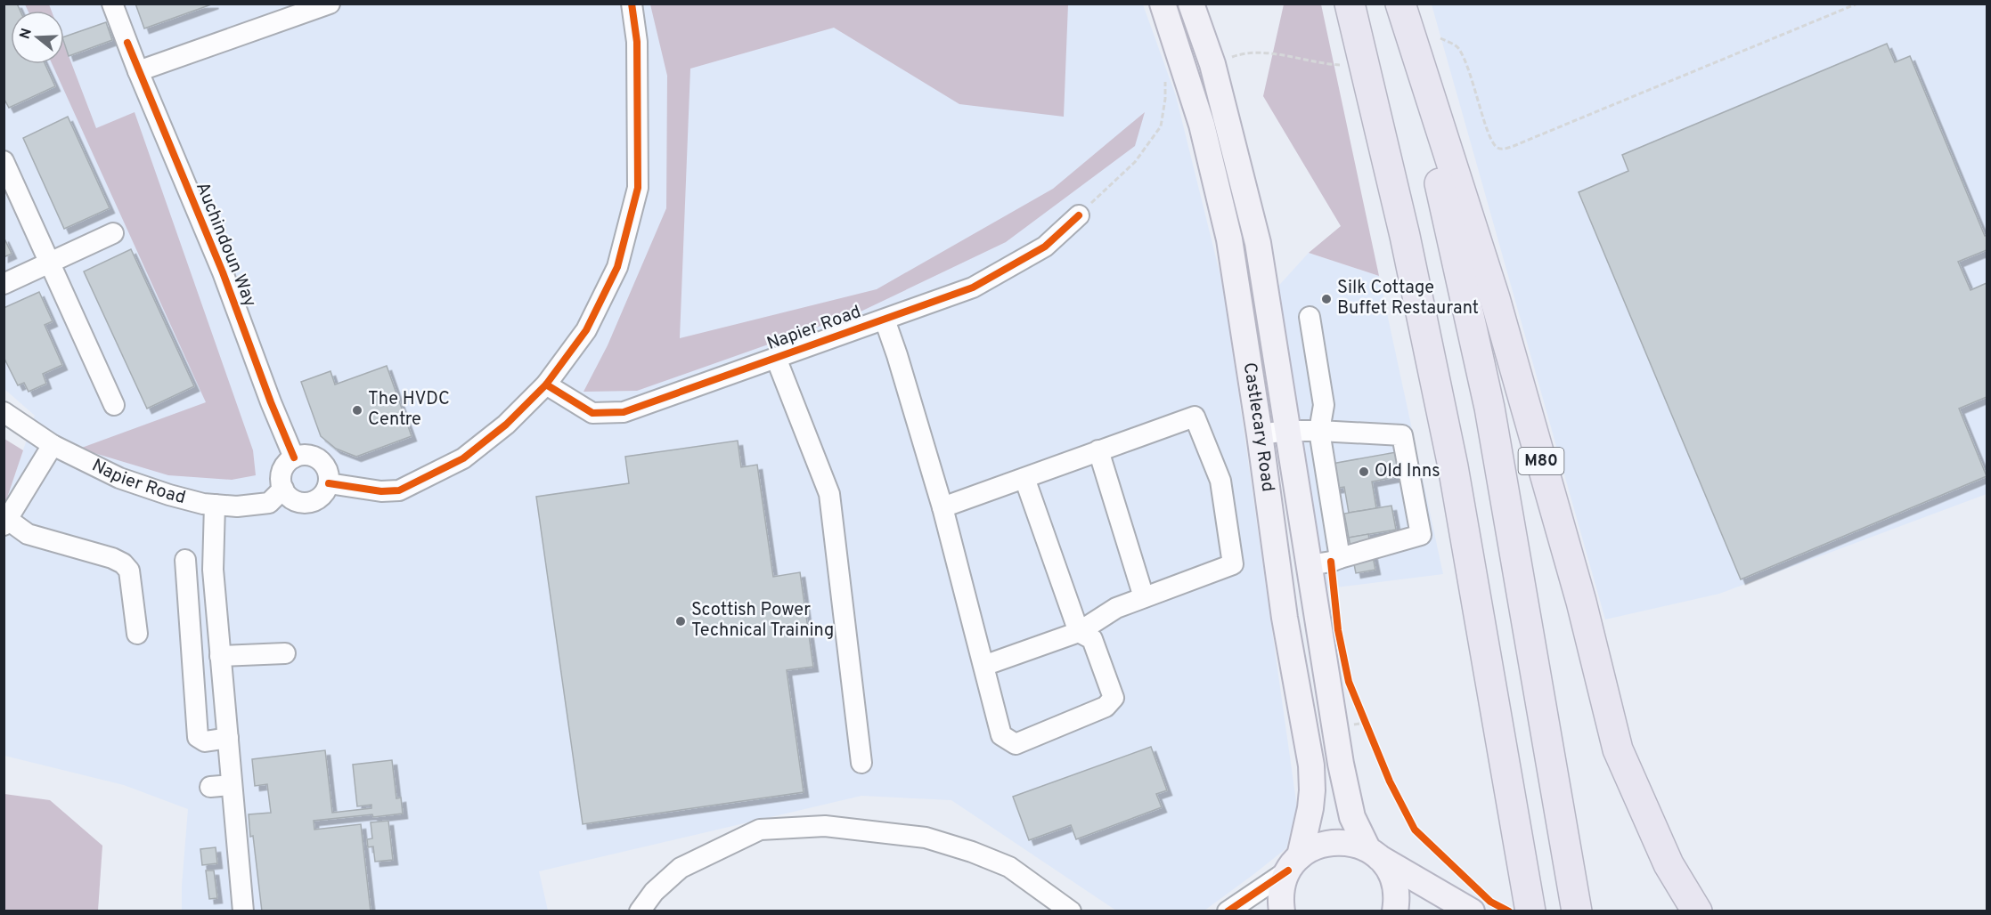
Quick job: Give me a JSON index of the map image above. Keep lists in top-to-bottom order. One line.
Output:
{"streets":{"highway":["M80"],"main road":["Castlecary Road"],"street":["Auchindoun Way","Napier Road"]},"crossings":[["Auchindoun Way","Napier Road"]],"places":["Silk Cottage Buffet Restaurant","The HVDC Centre","Old Inns","Scottish Power Technical Training"],"north":"left"}
